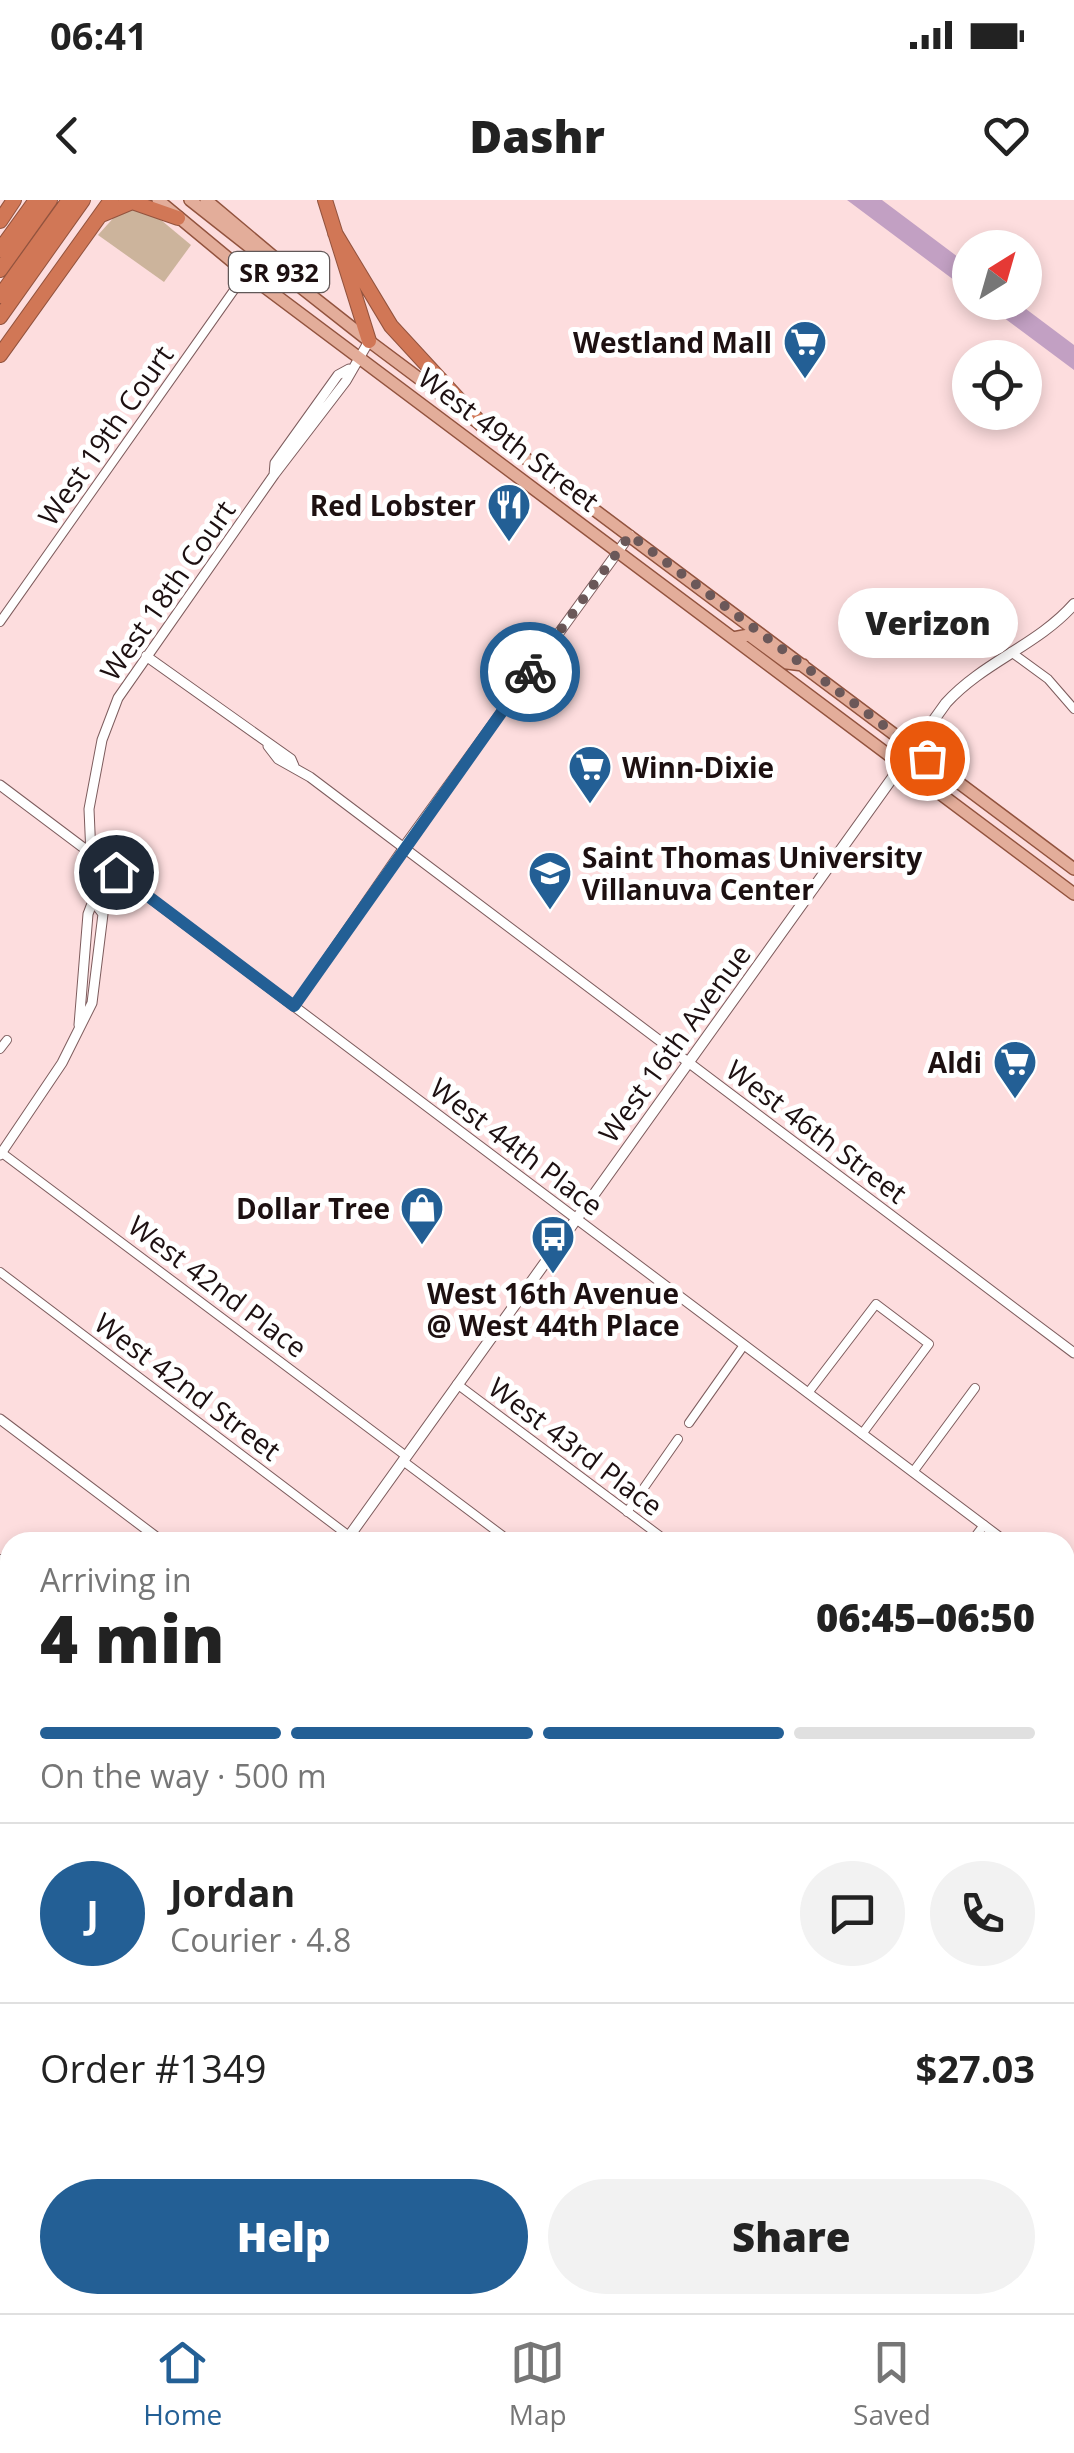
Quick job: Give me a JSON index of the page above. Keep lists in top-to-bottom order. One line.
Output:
{"streets":{"main road":["SR 932","West 49th Street","West 16th Avenue"],"street":["West 19th Court","West 18th Court","West 46th Street","West 44th Place","West 42nd Place","West 42nd Street","West 43rd Place"]},"crossings":[["West 19th Court","West 49th Street"],["West 49th Street","West 18th Court"],["West 49th Street","West 16th Avenue"],["West 18th Court","West 46th Street"],["West 18th Court","West 44th Place"],["West 18th Court","West 42nd Place"],["West 16th Avenue","West 46th Street"],["West 16th Avenue","West 44th Place"],["West 16th Avenue","West 42nd Place"],["West 16th Avenue","West 43rd Place"]],"places":{"supermarket":["Westland Mall","Winn-Dixie","Aldi"],"restaurant":["Red Lobster"],"other":["Verizon"],"school or university":["Saint Thomas University Villanuva Center"],"shop":["Dollar Tree"],"bus stop":["West 16th Avenue @ West 44th Place"]},"north":"top right","page":{"status":"06:41","header":"Dashr","bubble":"Verizon","heading":["4 min","Arriving in","06:45–06:50"],"panel":["Jordan","Courier · 4.8","Order #1349","$27.03"],"bar":"On the way · 500 m","round":"J","buttons":["Help","Share"],"tabs":["Home","Map","Saved"]}}
